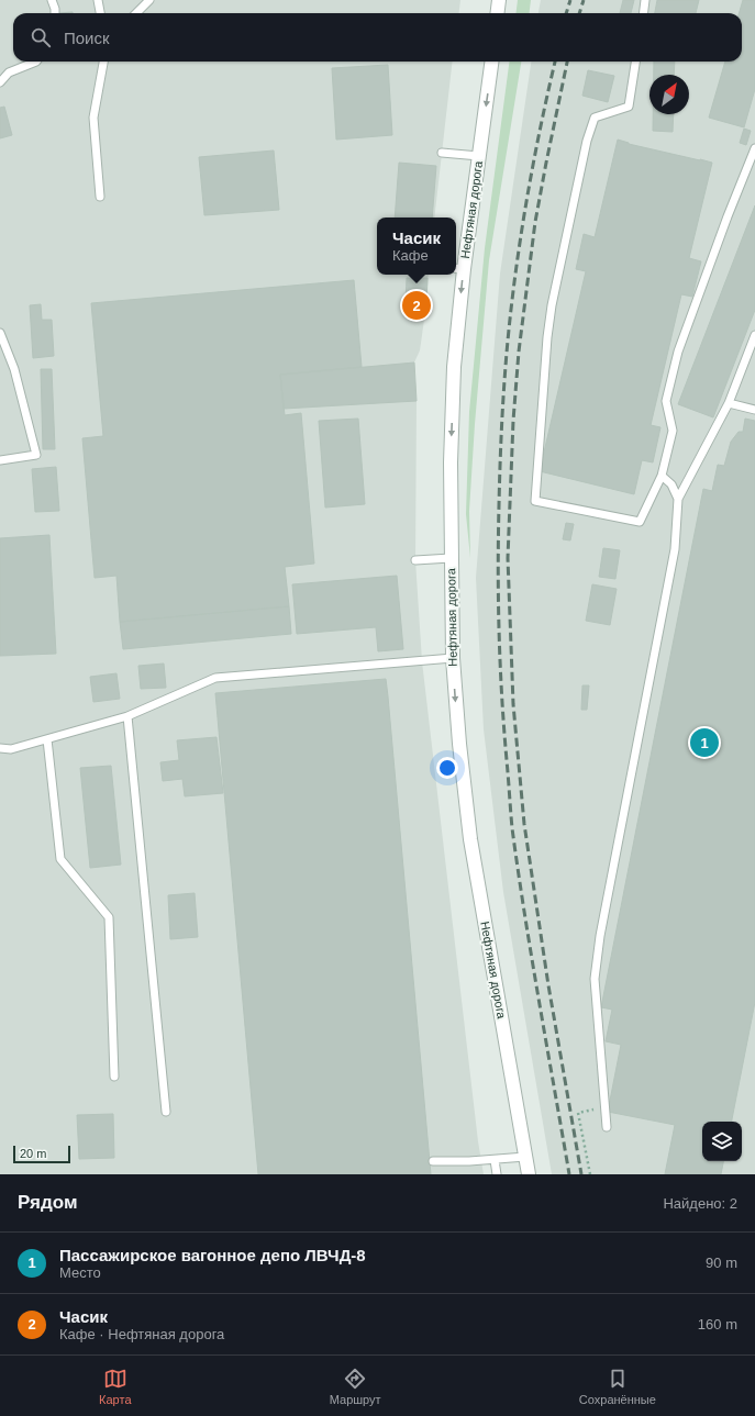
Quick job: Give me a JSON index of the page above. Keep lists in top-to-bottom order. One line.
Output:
{"streets":{"street":["Нефтяная дорога"]},"one_way":["Нефтяная дорога"],"scale_bar":"20 m","north":"top right","page":{"search":"Поиск","popup":["Часик","Кафе"],"pins":["2","1"],"scale":"20 m","heading":["Рядом","Найдено: 2"],"list":[{"mark":"1","name":"Пассажирское вагонное депо ЛВЧД-8","note":"Место","value":"90 m"},{"mark":"2","name":"Часик","note":"Кафе · Нефтяная дорога","value":"160 m"}],"nav":["Карта","Маршрут","Сохранённые"]}}
